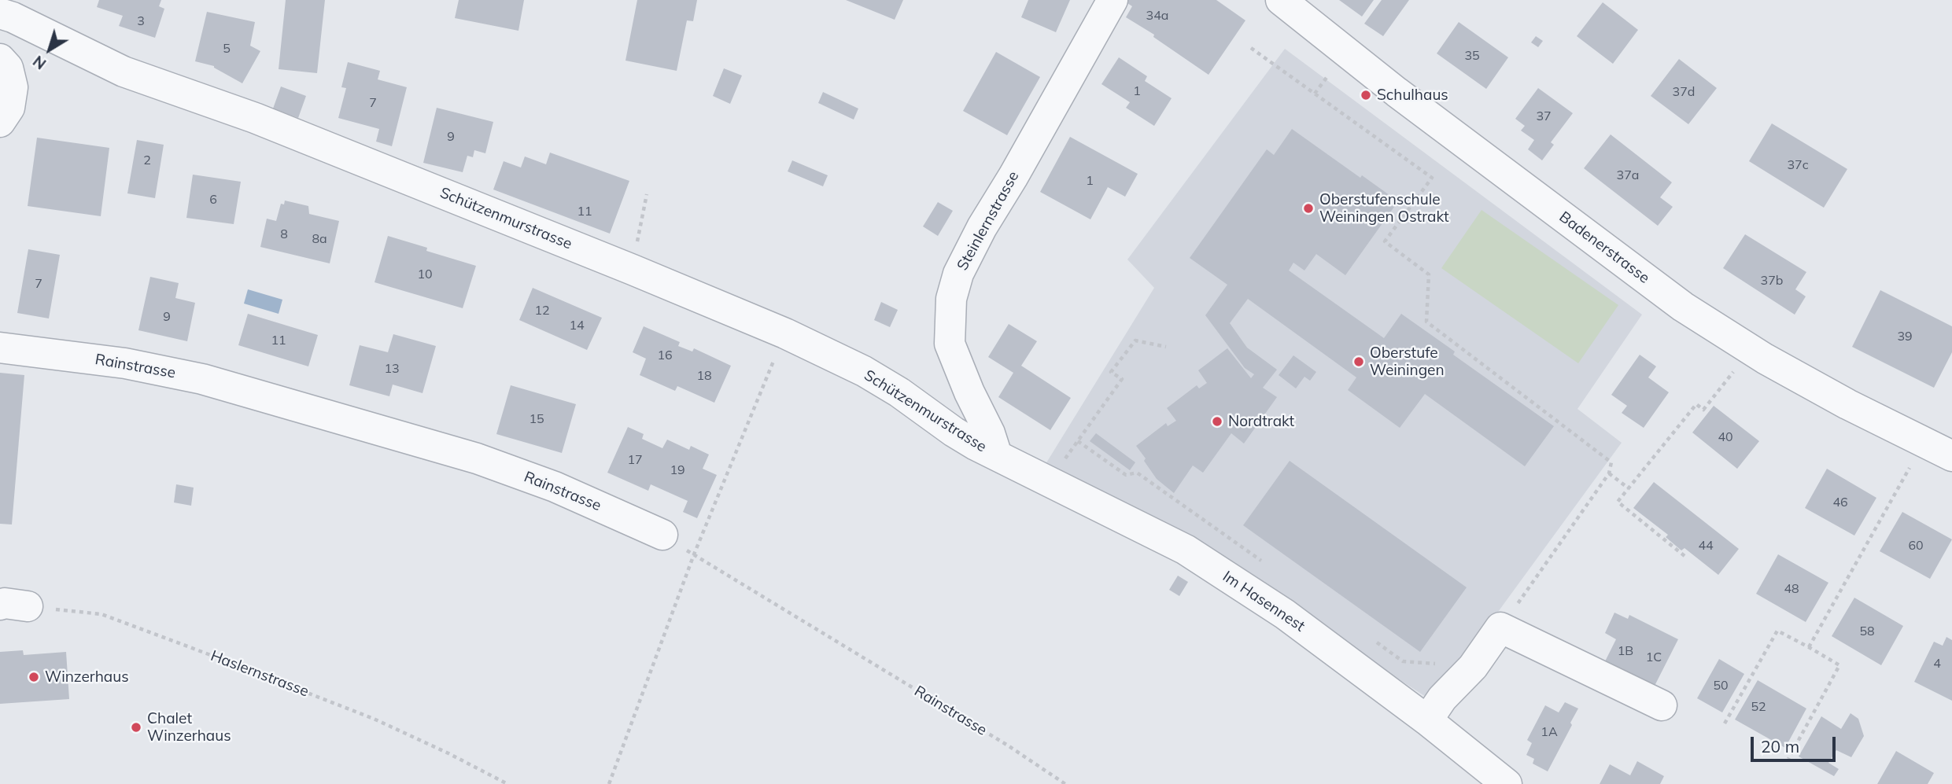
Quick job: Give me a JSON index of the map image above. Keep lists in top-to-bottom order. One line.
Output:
{"streets":{"street":["Schützenmurstrasse","Steinlernstrasse","Badenerstrasse","Rainstrasse","Im Hasennest"],"path":["Haslernstrasse"]},"crossings":[["Schützenmurstrasse","Steinlernstrasse"],["Schützenmurstrasse","Im Hasennest"],["Steinlernstrasse","Im Hasennest"]],"places":["Schulhaus","Oberstufenschule Weiningen Ostrakt","Oberstufe Weiningen","Nordtrakt","Winzerhaus","Chalet Winzerhaus"],"house_numbers":["34a","3","5","35","1","37d","7","37","9","2","37c","37a","1","6","11","8","8a","10","37b","7","12","9","14","39","11","16","13","18","15","40","17","19","46","44","60","48","58","1B","1C","4","50","52","1A"],"scale_bar":"20 m","north":"bottom left"}
